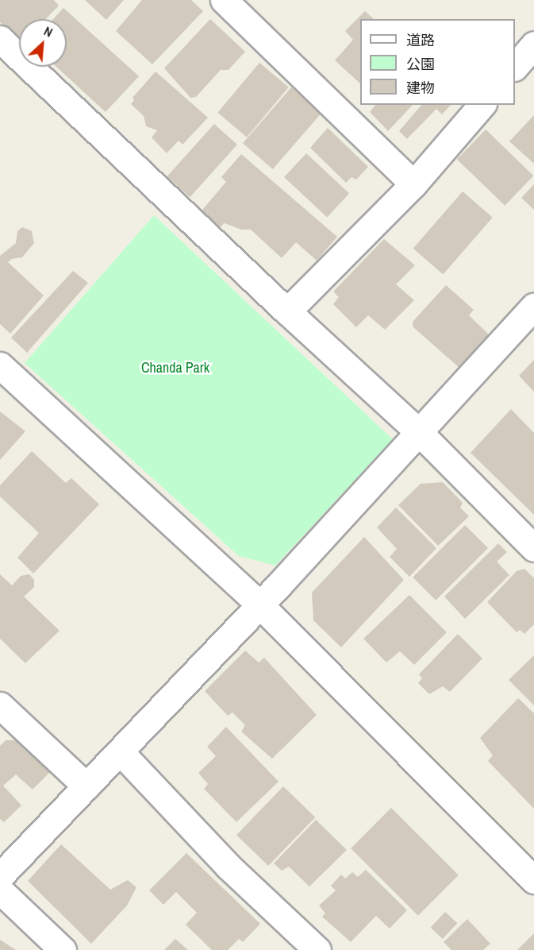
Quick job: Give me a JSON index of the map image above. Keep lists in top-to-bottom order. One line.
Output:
{"parks":["Chanda Park"],"legend":["道路","公園","建物"],"north":"top right"}
